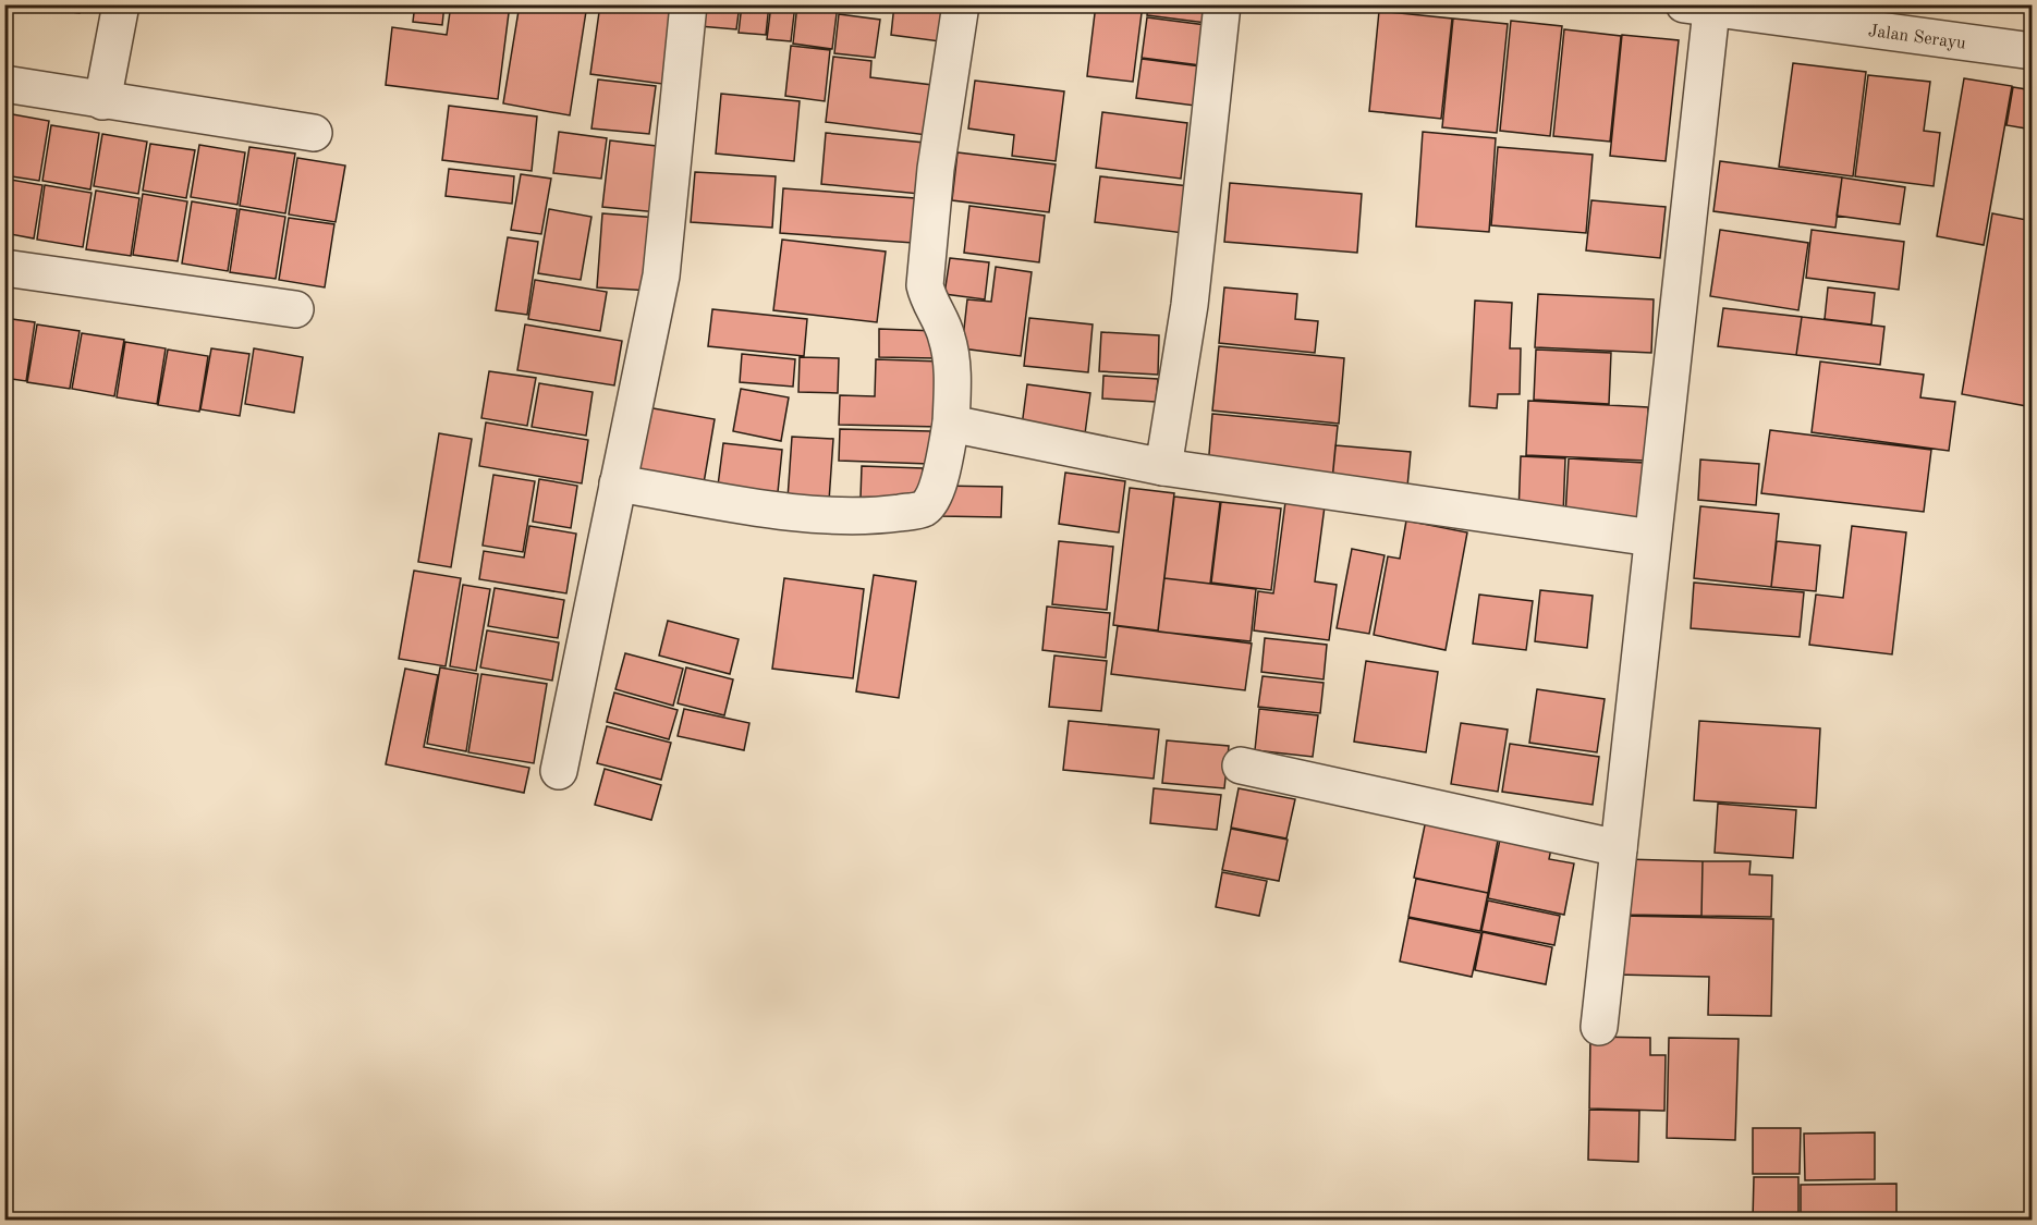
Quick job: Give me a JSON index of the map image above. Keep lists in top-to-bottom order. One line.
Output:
{"streets":{"street":["Jalan Serayu"]}}
